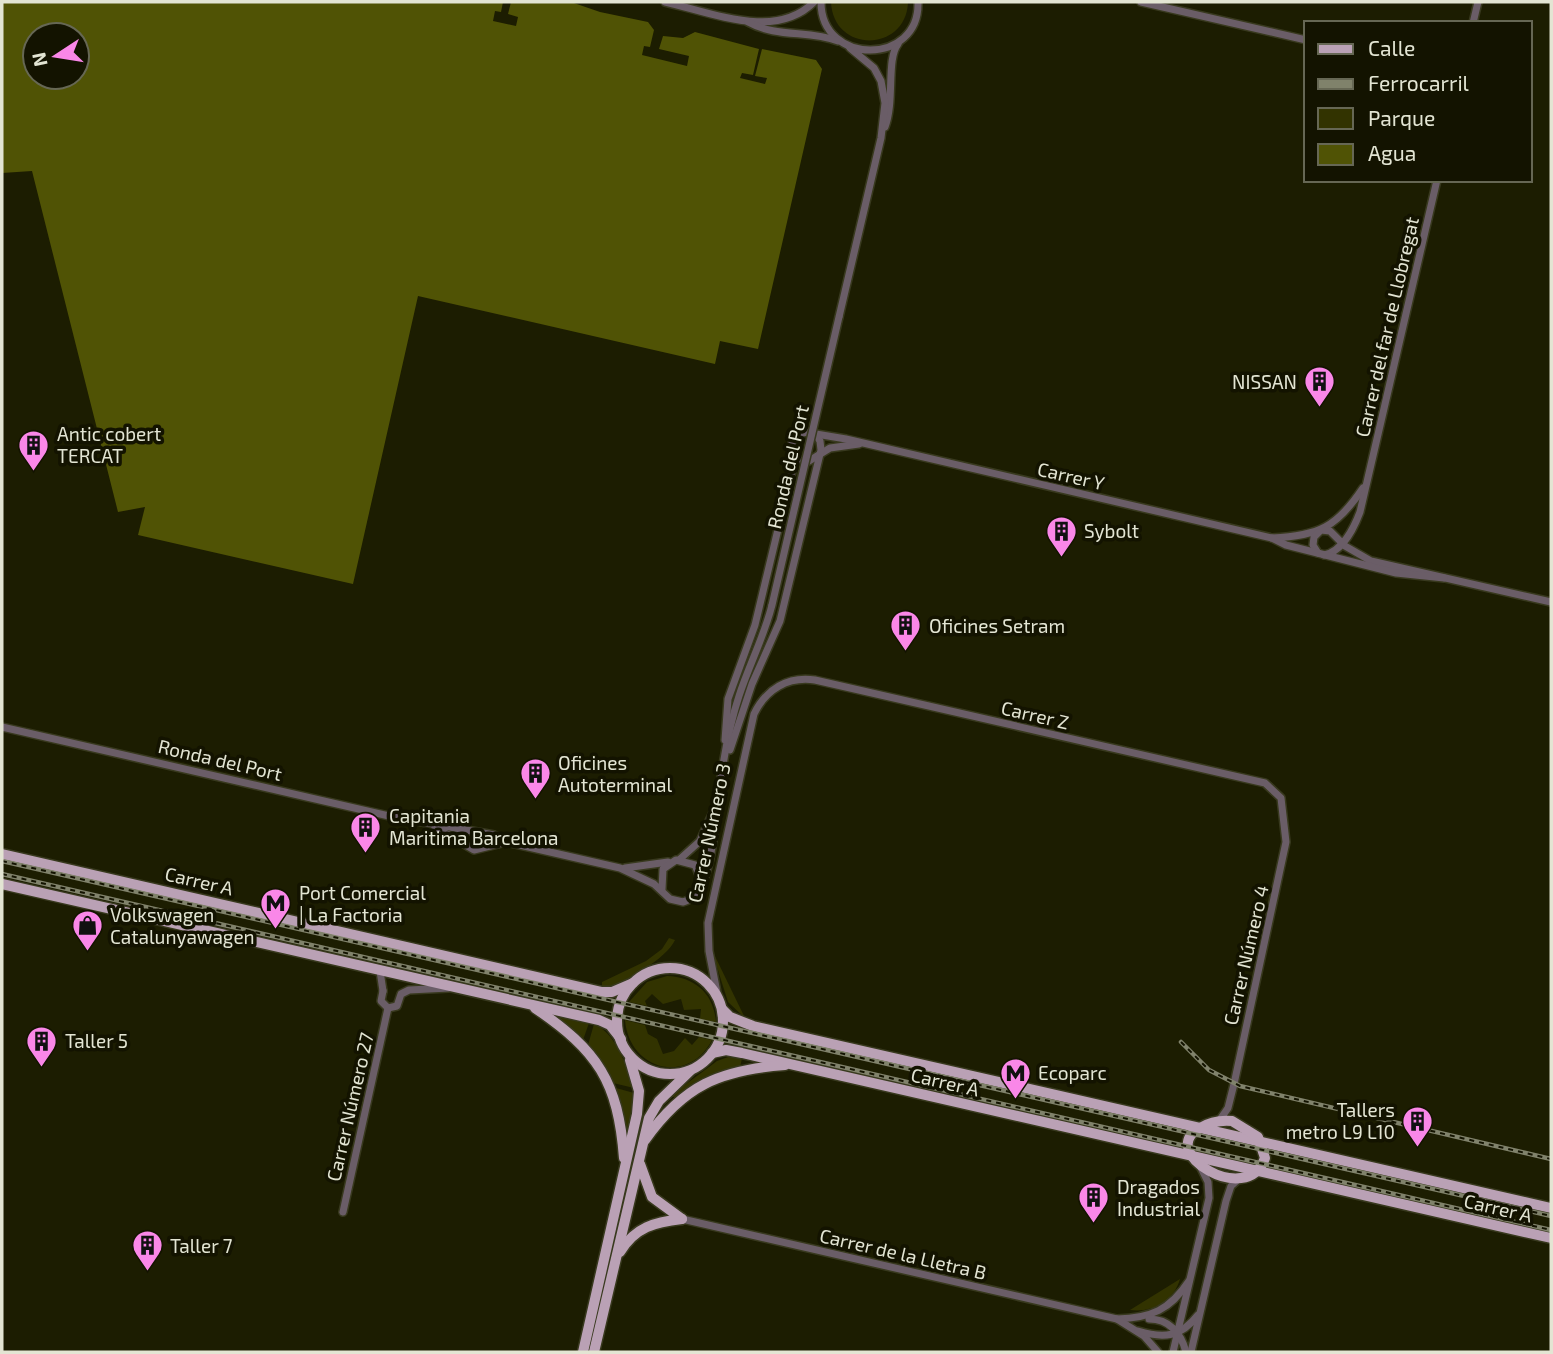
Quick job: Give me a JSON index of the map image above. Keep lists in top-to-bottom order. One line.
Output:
{"streets":{"main road":["Carrer A"],"street":["Carrer del far de Llobregat","Ronda del Port","Carrer Y","Carrer Z","Carrer Número 3","Carrer Número 4","Carrer Número 27","Carrer de la Lletra B"]},"crossings":[["Ronda del Port","Carrer Número 3"],["Carrer Z","Carrer Número 3"],["Carrer Z","Carrer Número 4"],["Carrer Número 3","Carrer A"]],"places":{"building":["NISSAN","Antic cobert TERCAT","Sybolt","Oficines Setram","Oficines Autoterminal","Capitania Maritima Barcelona","Taller 5","Tallers metro L9 L10","Dragados Industrial","Taller 7"],"metro station":["Port Comercial | La Factoria","Ecoparc"],"shop":["Volkswagen Catalunyawagen"]},"legend":["Calle","Ferrocarril","Parque","Agua"],"north":"left"}
